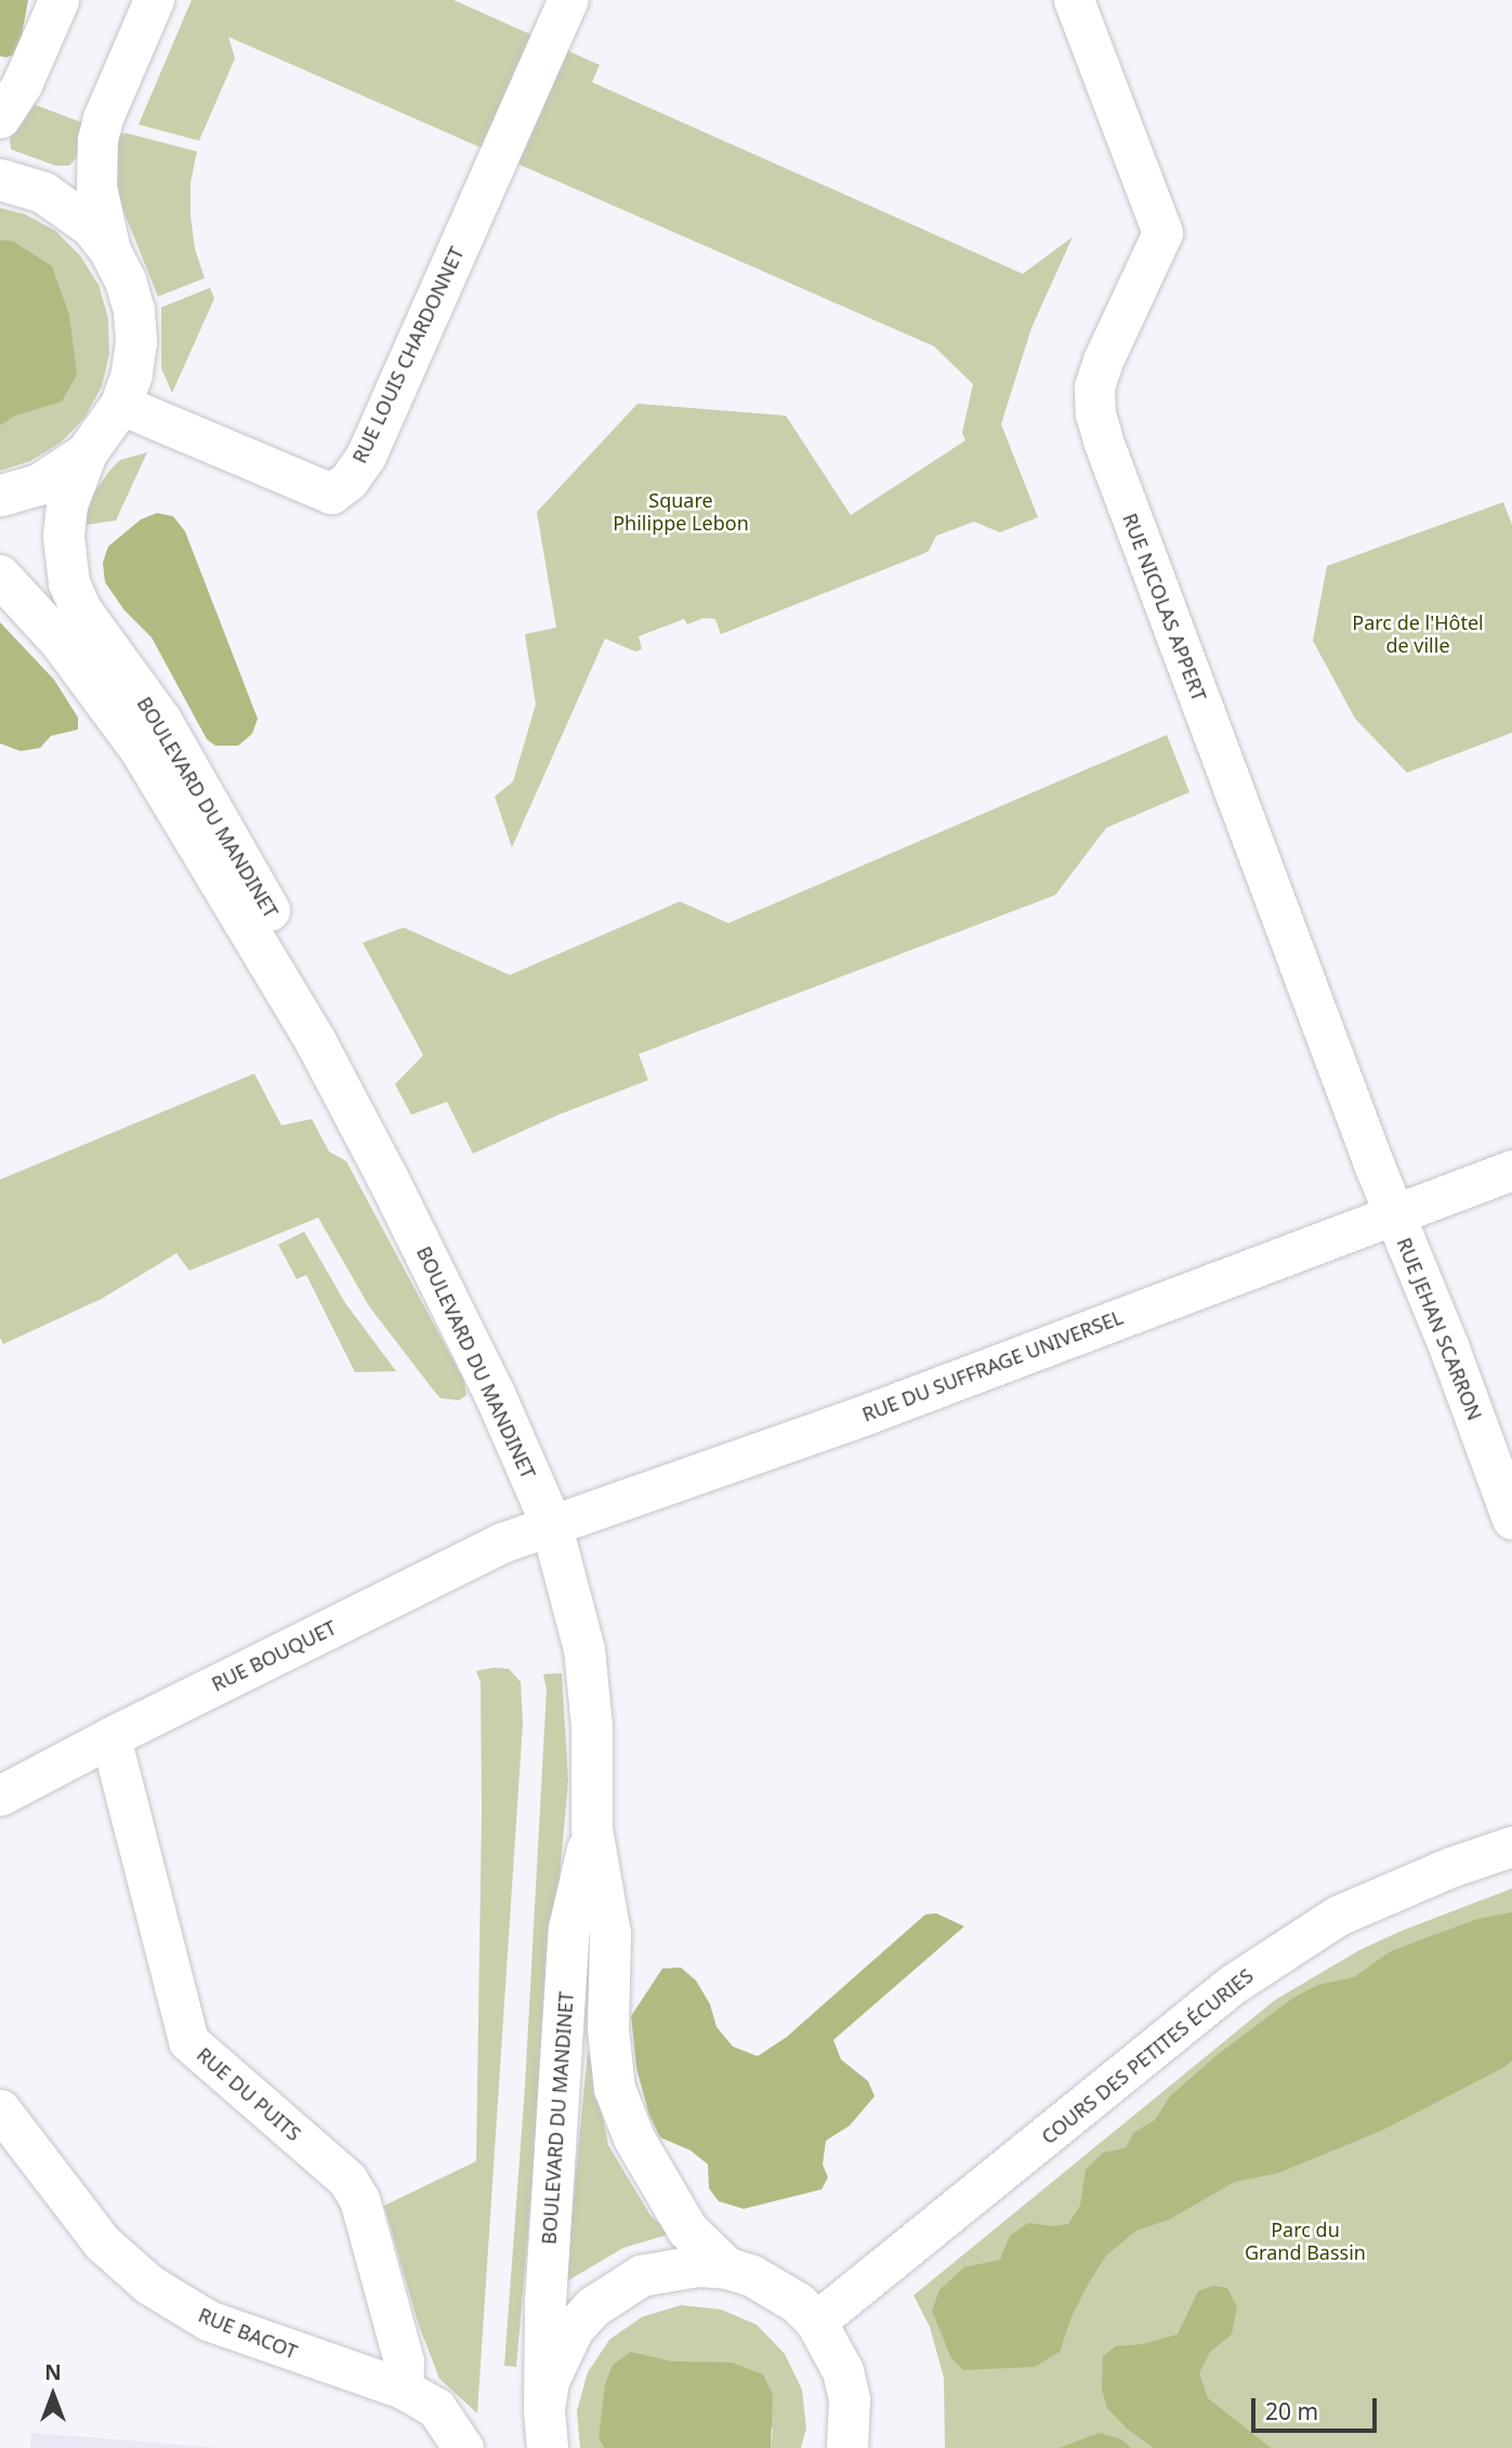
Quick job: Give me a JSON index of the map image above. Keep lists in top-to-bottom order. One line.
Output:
{"streets":{"street":["RUE LOUIS CHARDONNET","RUE NICOLAS APPERT","BOULEVARD DU MANDINET","RUE JEHAN SCARRON","RUE DU SUFFRAGE UNIVERSEL","RUE BOUQUET","COURS DES PETITES ÉCURIES","RUE DU PUITS","RUE BACOT"]},"crossings":[["RUE NICOLAS APPERT","RUE JEHAN SCARRON"],["RUE NICOLAS APPERT","RUE DU SUFFRAGE UNIVERSEL"],["BOULEVARD DU MANDINET","RUE DU SUFFRAGE UNIVERSEL"],["BOULEVARD DU MANDINET","RUE BOUQUET"],["RUE JEHAN SCARRON","RUE DU SUFFRAGE UNIVERSEL"],["RUE DU SUFFRAGE UNIVERSEL","RUE BOUQUET"],["RUE BOUQUET","RUE DU PUITS"],["RUE DU PUITS","RUE BACOT"]],"parks":["Square Philippe Lebon","Parc de l'Hôtel de ville","Parc du Grand Bassin"],"scale_bar":"20 m","north":"top"}
